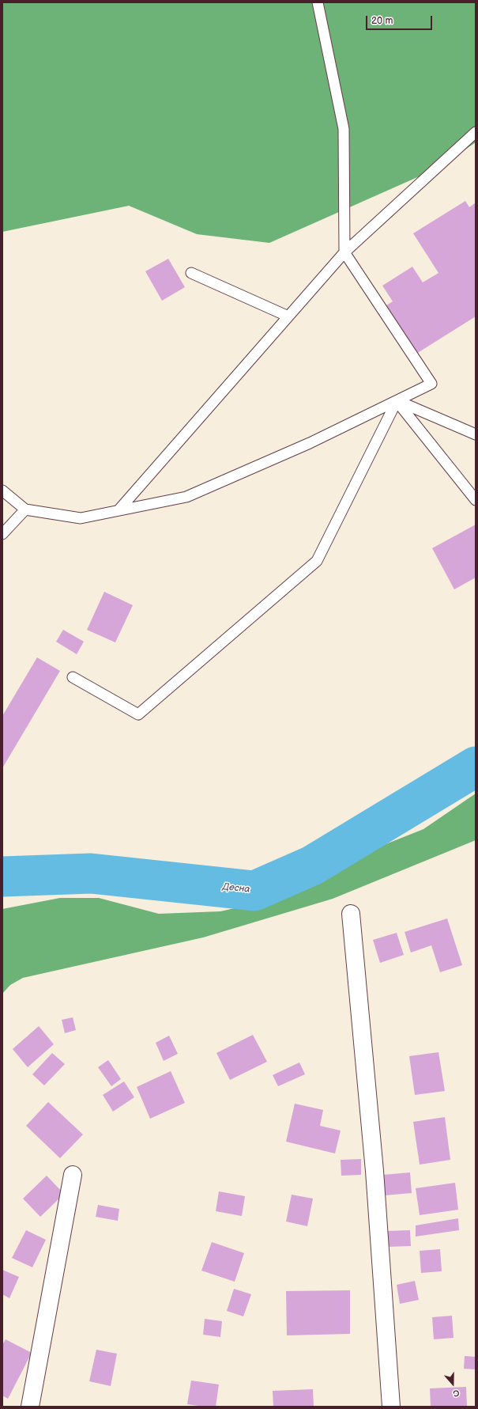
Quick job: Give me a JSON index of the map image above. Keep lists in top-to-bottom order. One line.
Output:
{"water":["Десна"],"scale_bar":"20 m","north":"bottom"}
